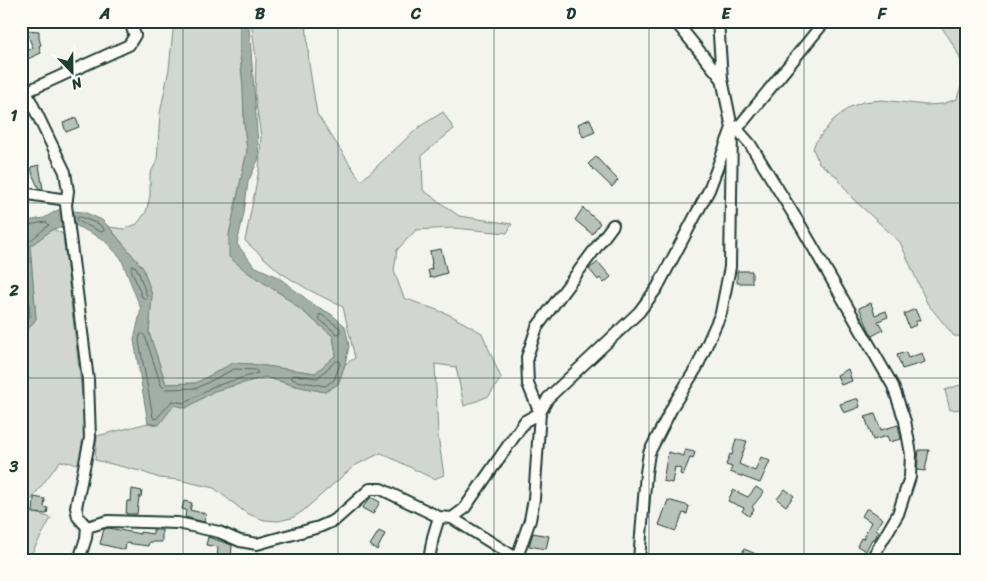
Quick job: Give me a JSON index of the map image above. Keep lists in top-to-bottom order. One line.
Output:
{"north":"bottom","grid":{"columns":["A","B","C","D","E","F"],"rows":["1","2","3"]}}
